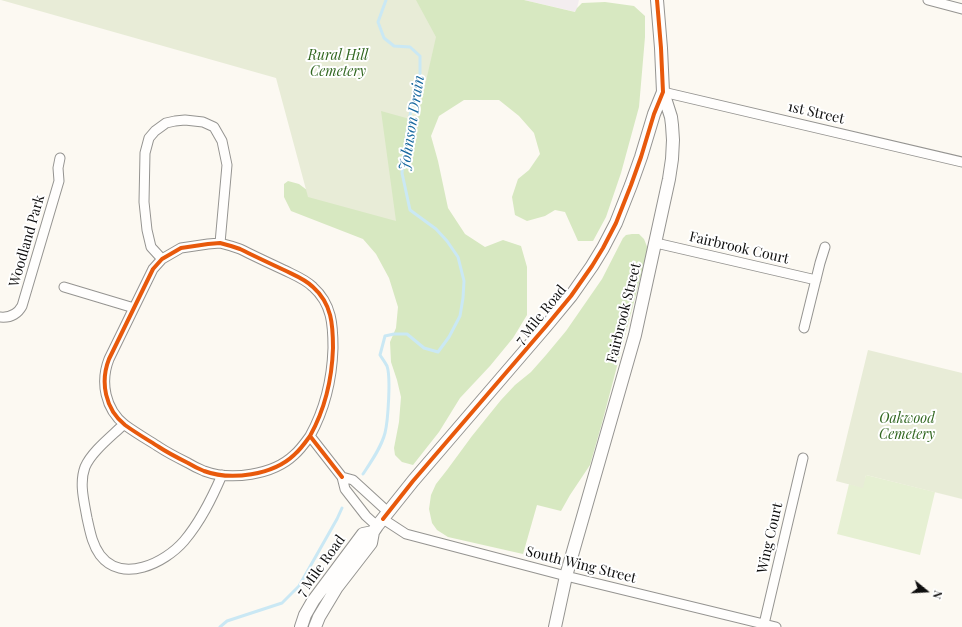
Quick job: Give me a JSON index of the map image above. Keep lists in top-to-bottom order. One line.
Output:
{"streets":{"street":["1st Street","Woodland Park","Fairbrook Court","Fairbrook Street","7 Mile Road","Wing Court","South Wing Street"]},"crossings":[["1st Street","Fairbrook Street"],["1st Street","7 Mile Road"],["Fairbrook Court","Fairbrook Street"],["Fairbrook Street","7 Mile Road"],["Fairbrook Street","South Wing Street"],["7 Mile Road","South Wing Street"],["Wing Court","South Wing Street"]],"water":["Johnson Drain"],"parks":["Rural Hill Cemetery","Oakwood Cemetery"],"north":"right"}
